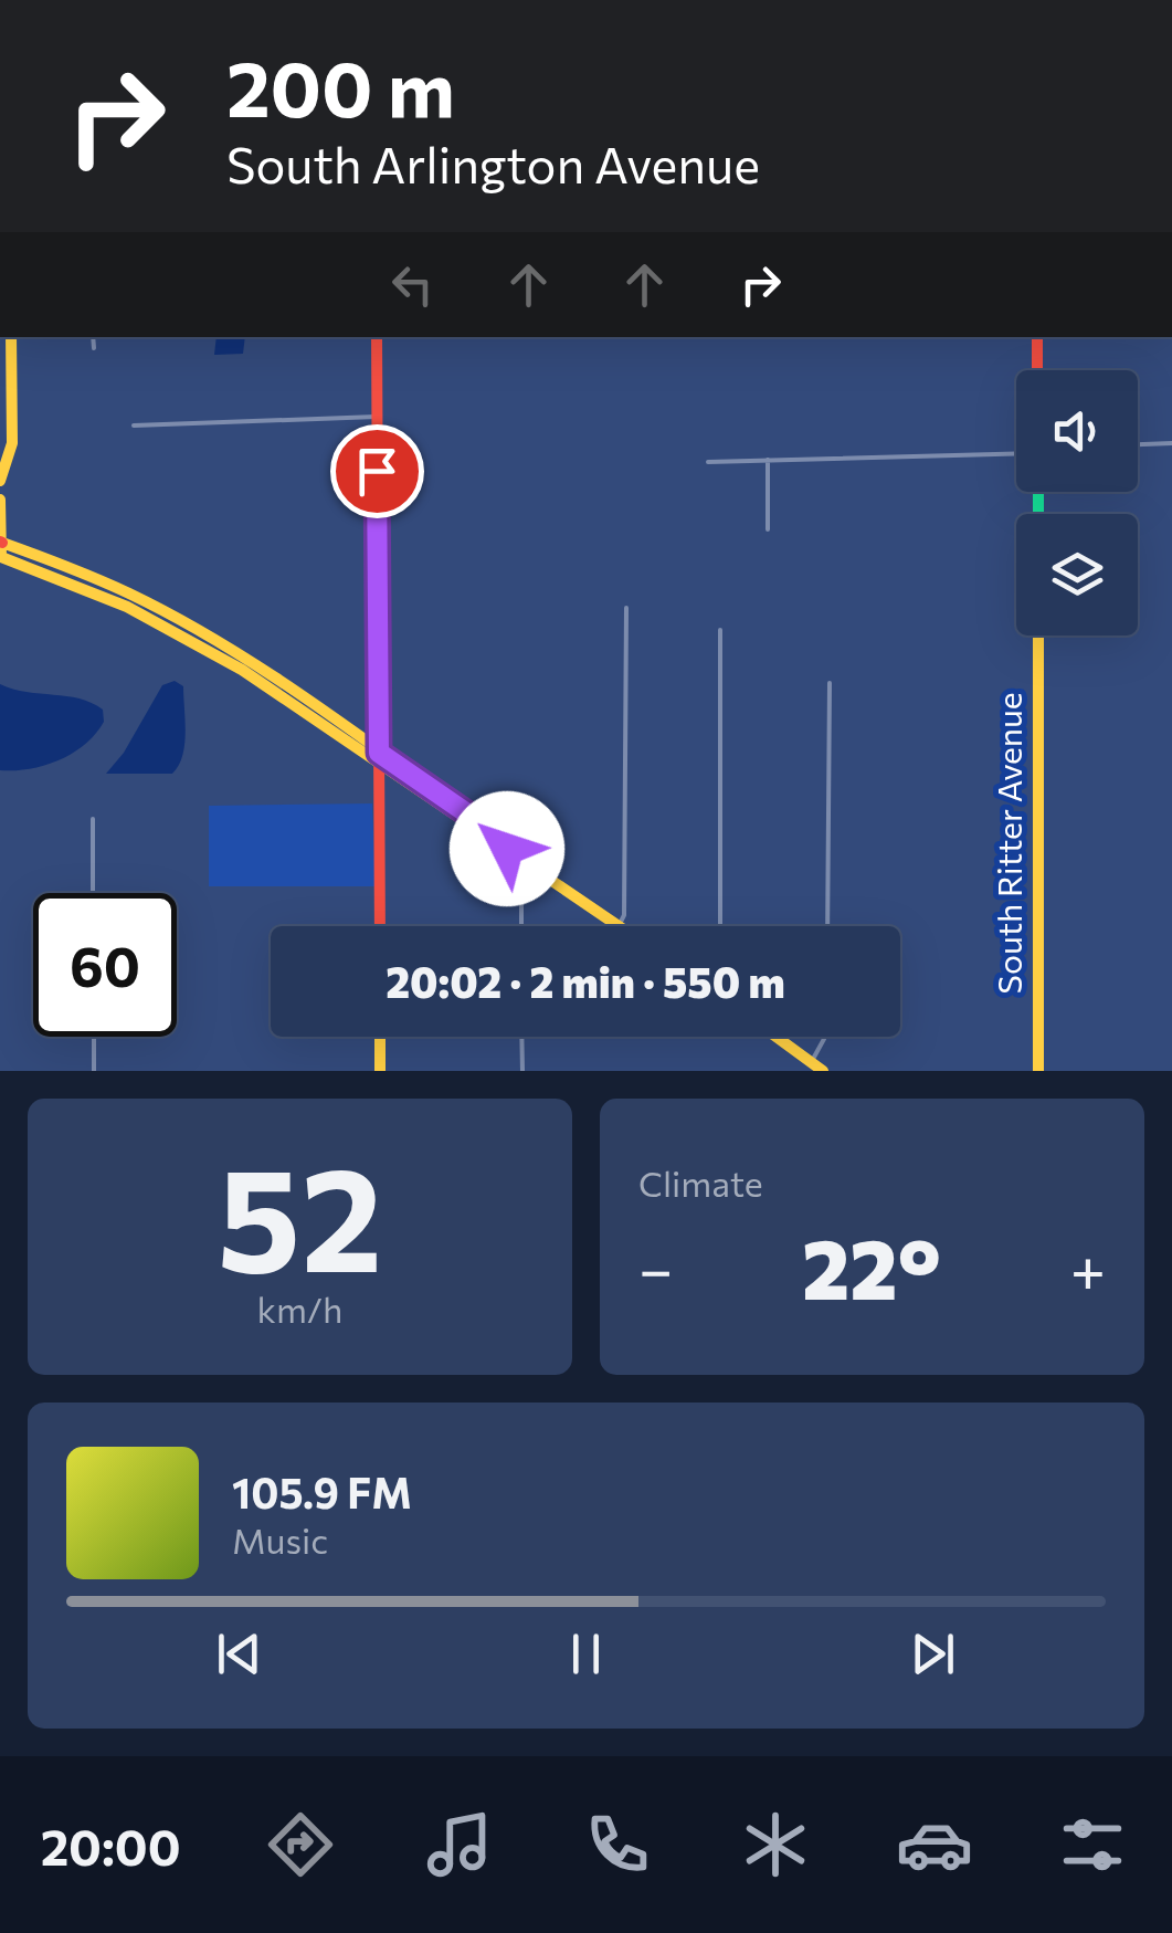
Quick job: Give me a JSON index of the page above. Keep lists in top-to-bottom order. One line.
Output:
{"streets":{"main road":["South Ritter Avenue"]},"page":{"turn":["200 m","South Arlington Avenue"],"limit":"60","trip":"20:02 · 2 min · 550 m","tile":[["52","km/h"],"Climate"],"heat":["−","22°","+"],"song":["105.9 FM","Music"],"tabs":"20:00"}}
